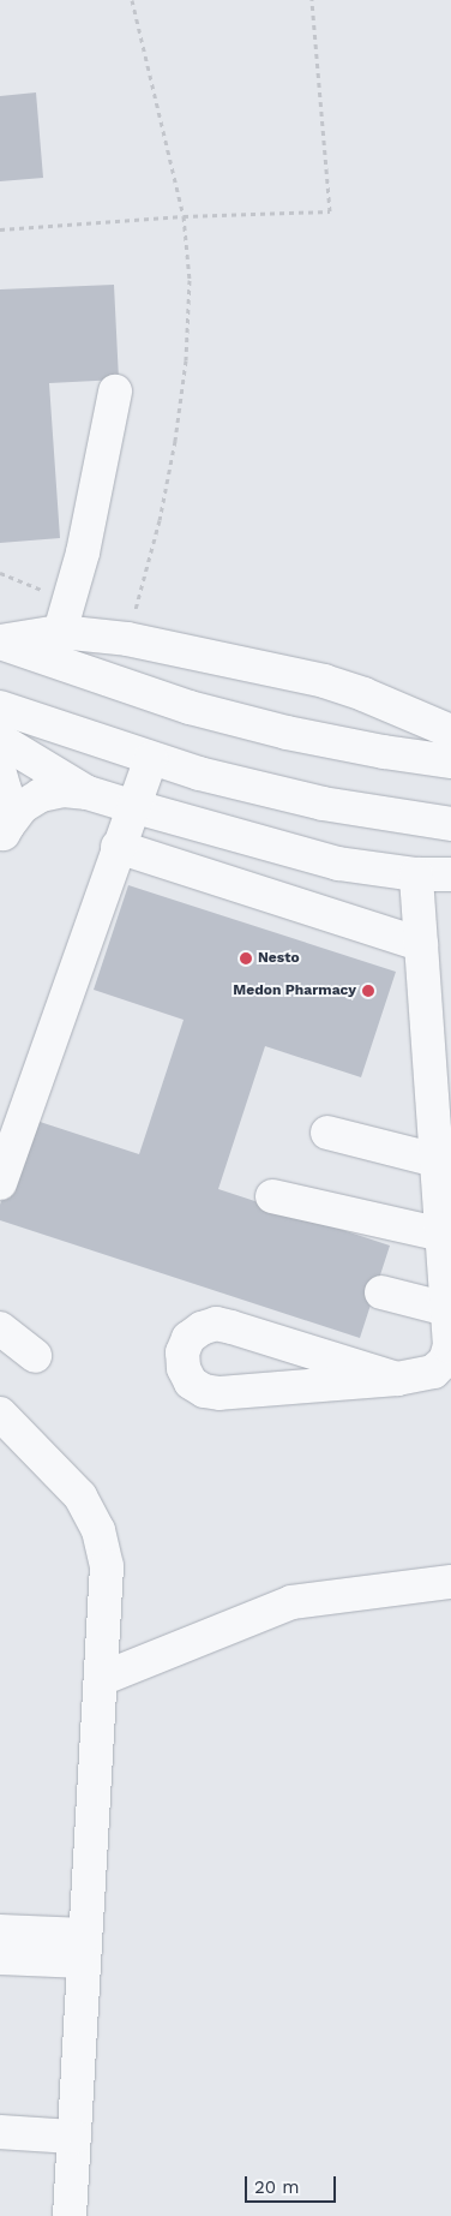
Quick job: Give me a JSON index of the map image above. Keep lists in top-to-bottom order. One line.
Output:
{"places":["Nesto","Medon Pharmacy"],"scale_bar":"20 m"}
